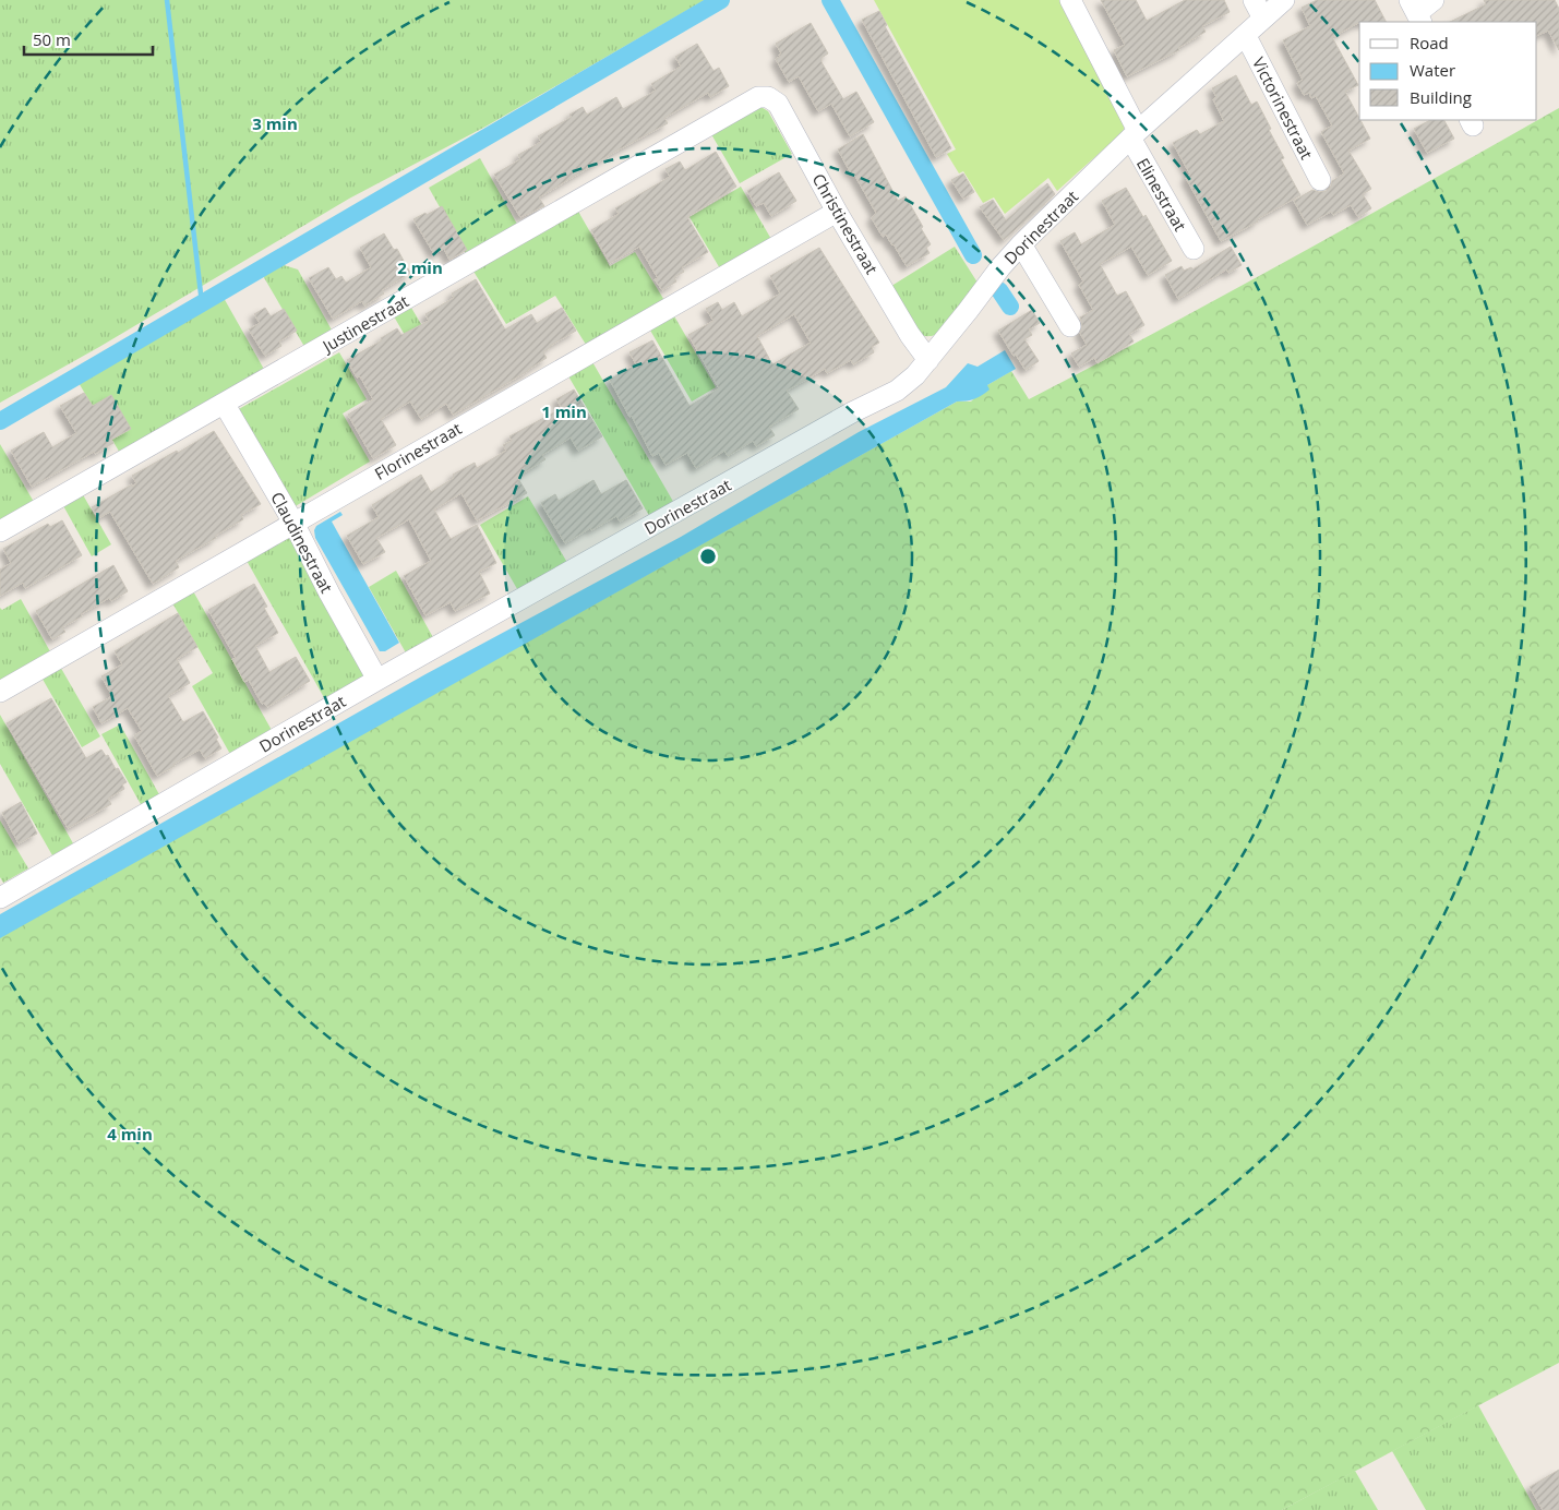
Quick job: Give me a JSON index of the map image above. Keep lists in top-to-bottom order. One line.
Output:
{"streets":{"street":["Victorinestraat","Elinestraat","Christinestraat","Dorinestraat","Justinestraat","Florinestraat","Claudinestraat"]},"crossings":[["Victorinestraat","Dorinestraat"],["Elinestraat","Dorinestraat"],["Christinestraat","Dorinestraat"],["Christinestraat","Justinestraat"],["Christinestraat","Florinestraat"],["Dorinestraat","Claudinestraat"],["Justinestraat","Claudinestraat"],["Florinestraat","Claudinestraat"]],"legend":["Road","Water","Building"],"scale_bar":"50 m","rings":["3 min","2 min","1 min","4 min"]}
